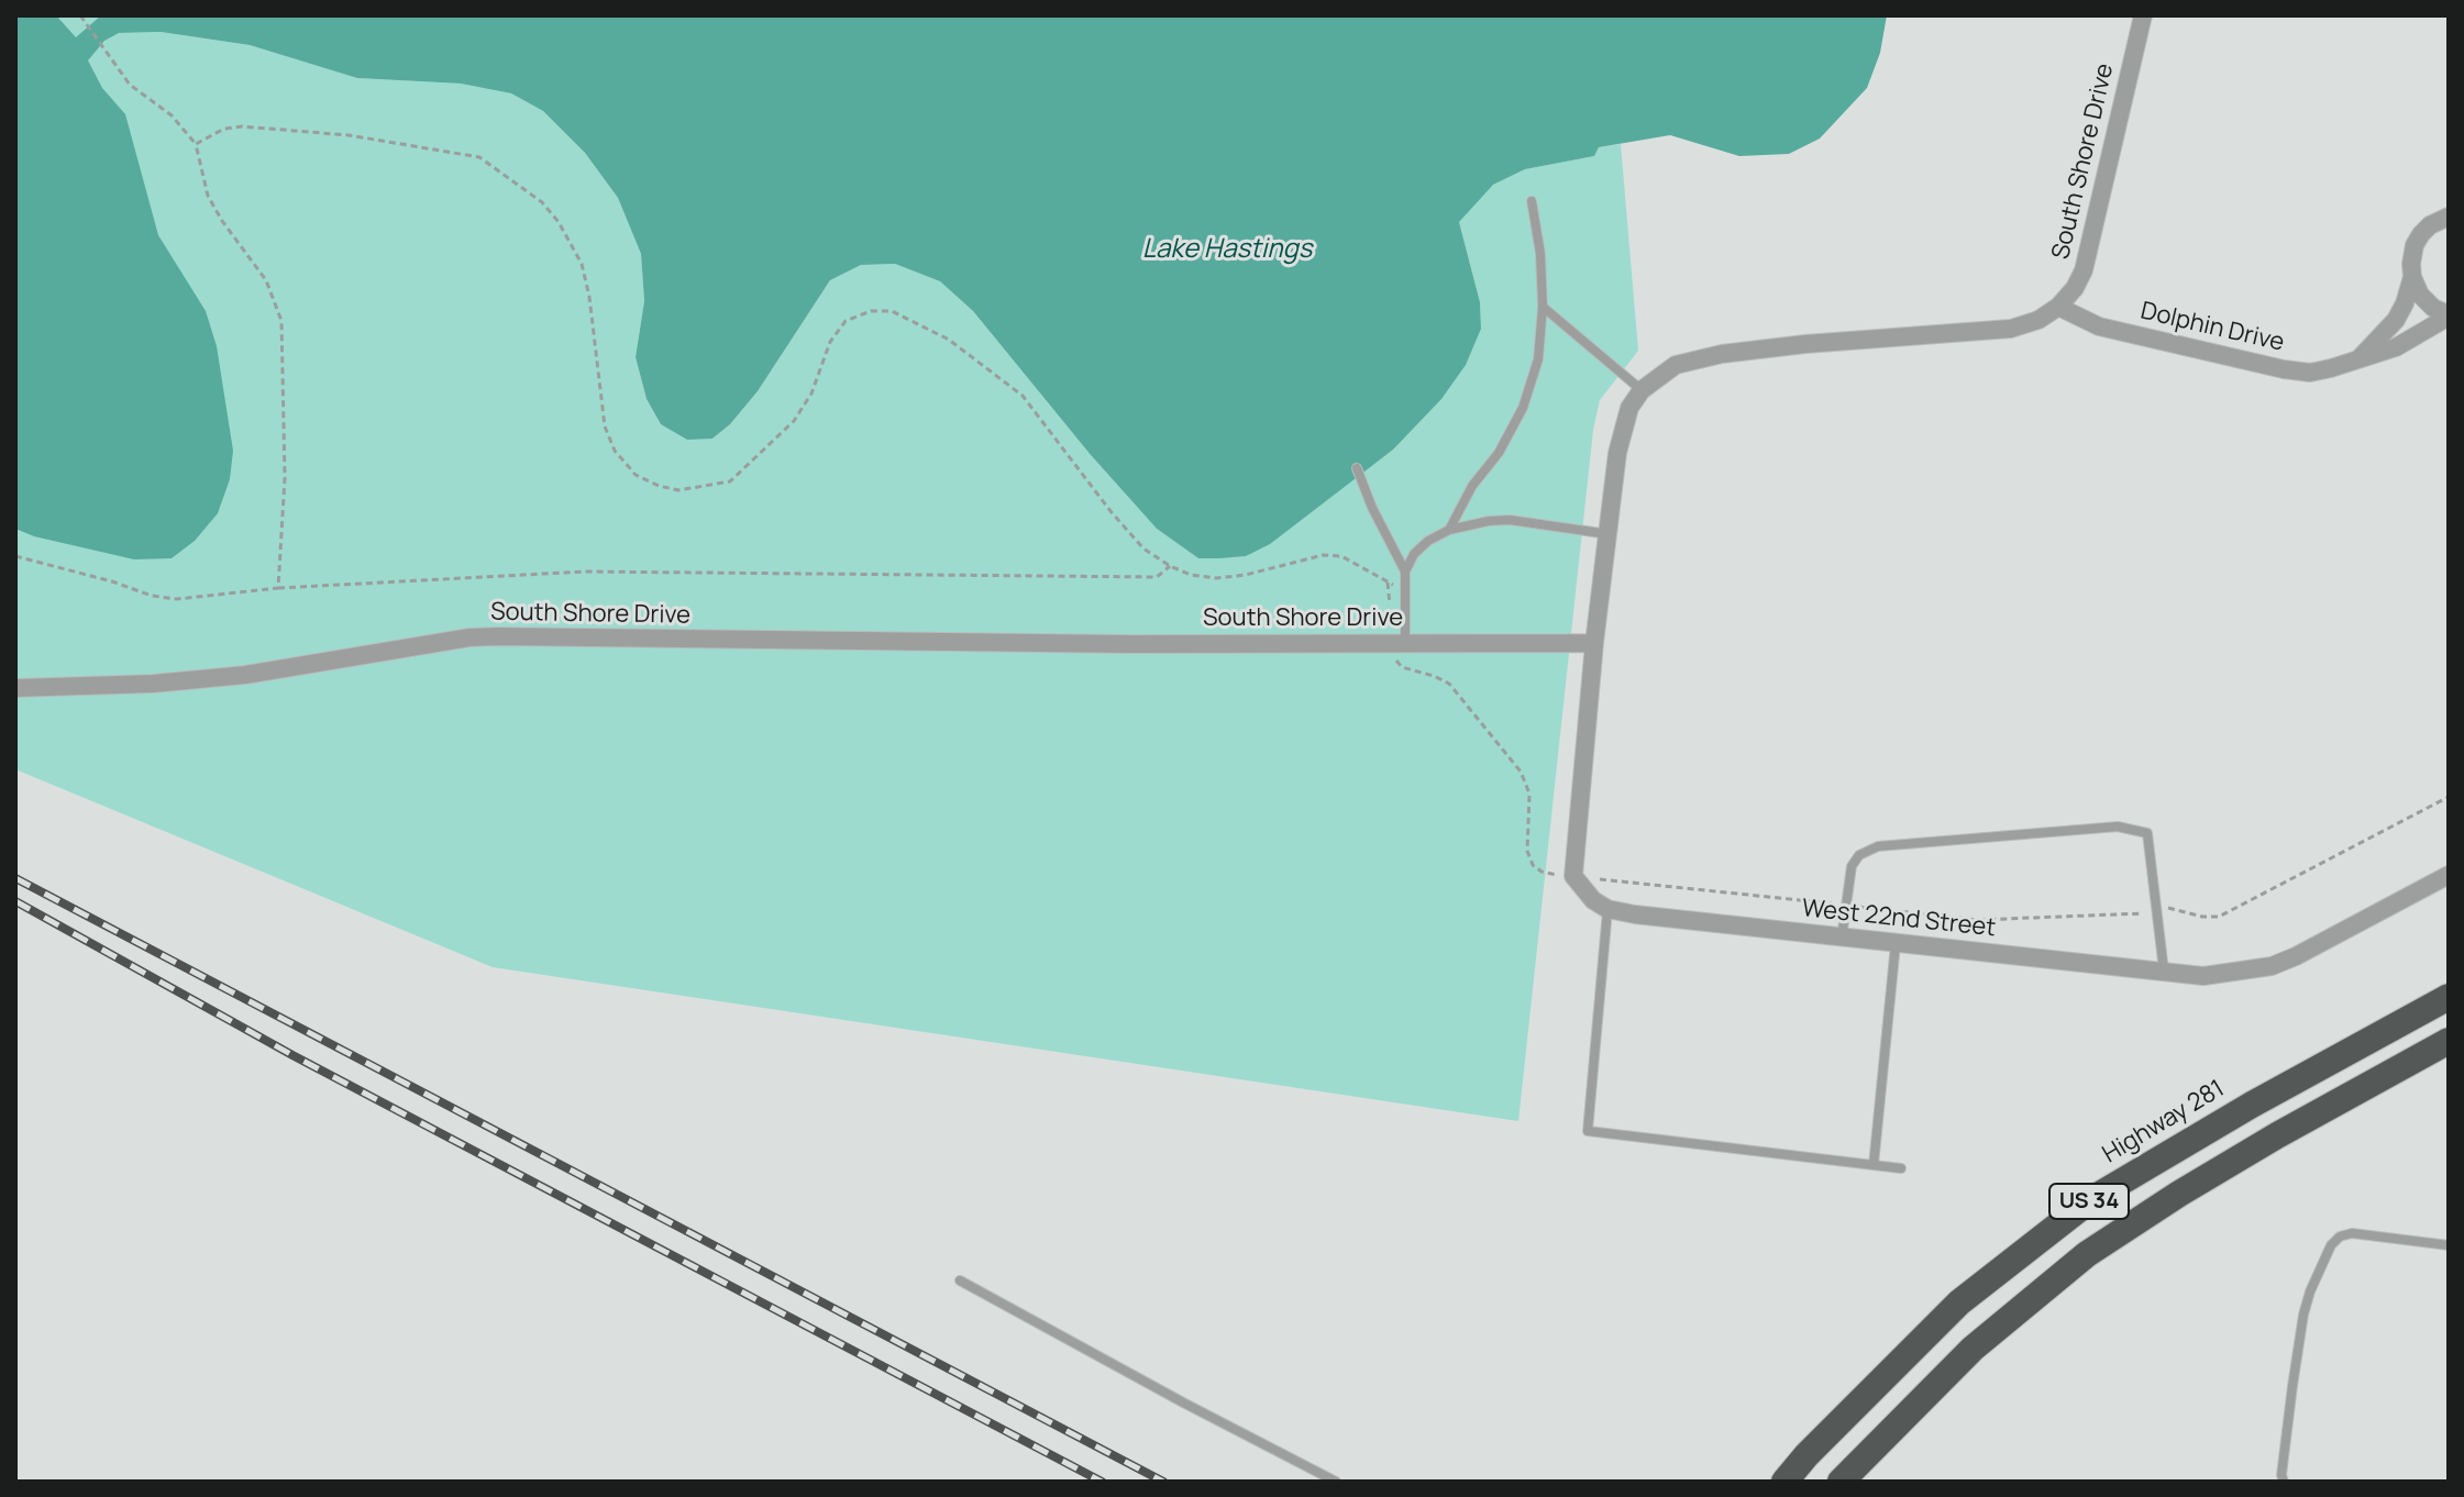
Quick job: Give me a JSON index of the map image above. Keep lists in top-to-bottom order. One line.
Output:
{"streets":{"highway":["Highway 281","US 34"],"street":["South Shore Drive","Dolphin Drive","West 22nd Street"]},"crossings":[["South Shore Drive","Dolphin Drive"]],"water":["Lake Hastings"]}
